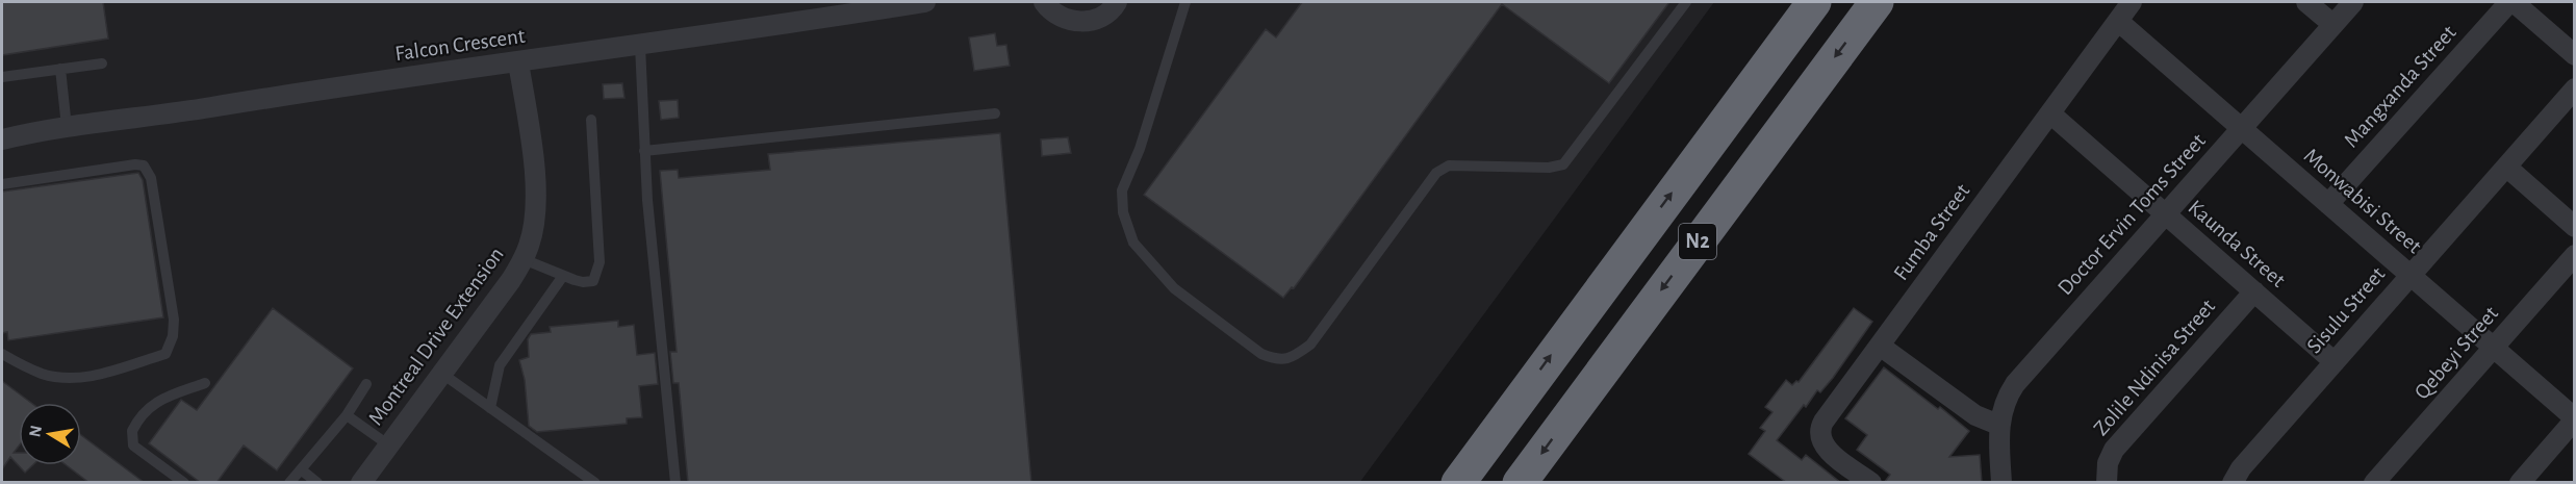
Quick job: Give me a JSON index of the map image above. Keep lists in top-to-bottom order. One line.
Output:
{"streets":{"highway":["N2"],"street":["Falcon Crescent","Mangxanda Street","Monwabisi Street","Doctor Ervin Toms Street","Fumba Street","Kaunda Street","Sisulu Street","Montreal Drive Extension","Qebeyi Street","Zolile Ndinisa Street"]},"crossings":[["Falcon Crescent","Montreal Drive Extension"],["Mangxanda Street","Monwabisi Street"],["Monwabisi Street","Doctor Ervin Toms Street"],["Monwabisi Street","Fumba Street"],["Monwabisi Street","Sisulu Street"],["Monwabisi Street","Qebeyi Street"],["Doctor Ervin Toms Street","Kaunda Street"],["Fumba Street","Kaunda Street"],["Kaunda Street","Sisulu Street"],["Kaunda Street","Zolile Ndinisa Street"]],"north":"left"}
